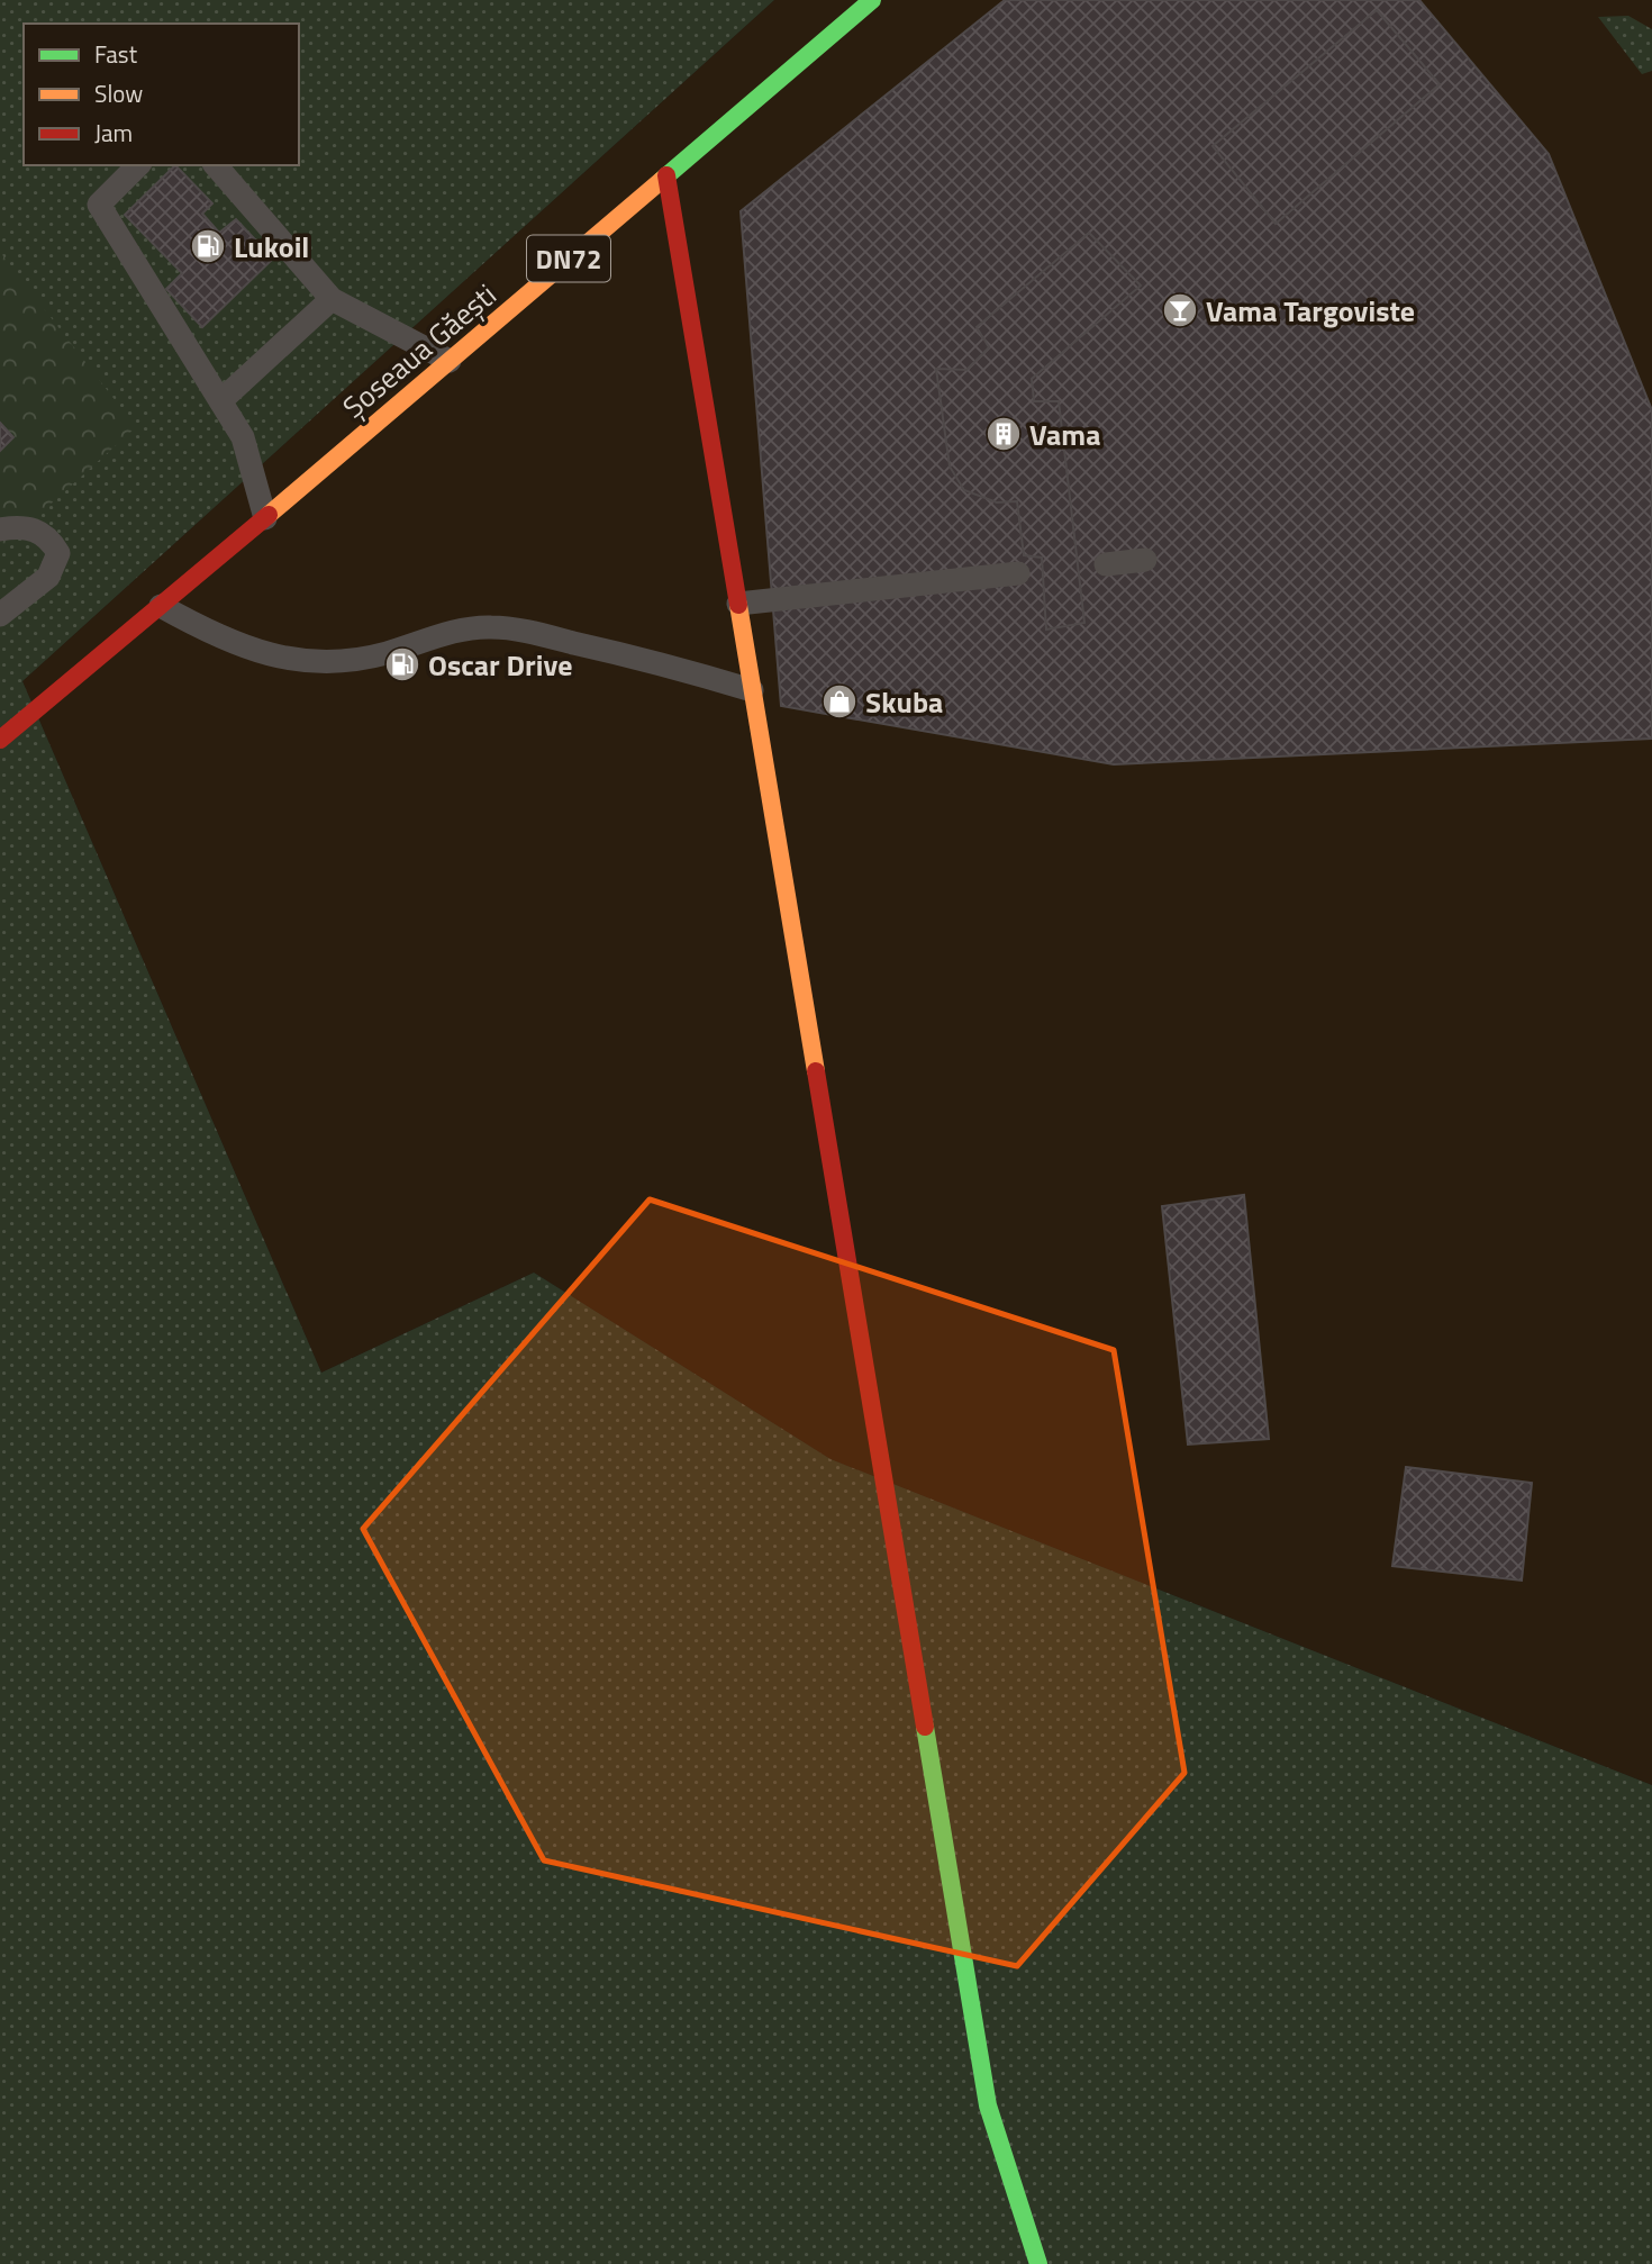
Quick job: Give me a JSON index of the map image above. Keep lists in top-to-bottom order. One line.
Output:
{"streets":{"main road":["DN72","Șoseaua Găești"]},"places":{"fuel station":["Lukoil","Oscar Drive"],"bar":["Vama Targoviste"],"building":["Vama"],"shop":["Skuba"]},"legend":["Fast","Slow","Jam"]}
